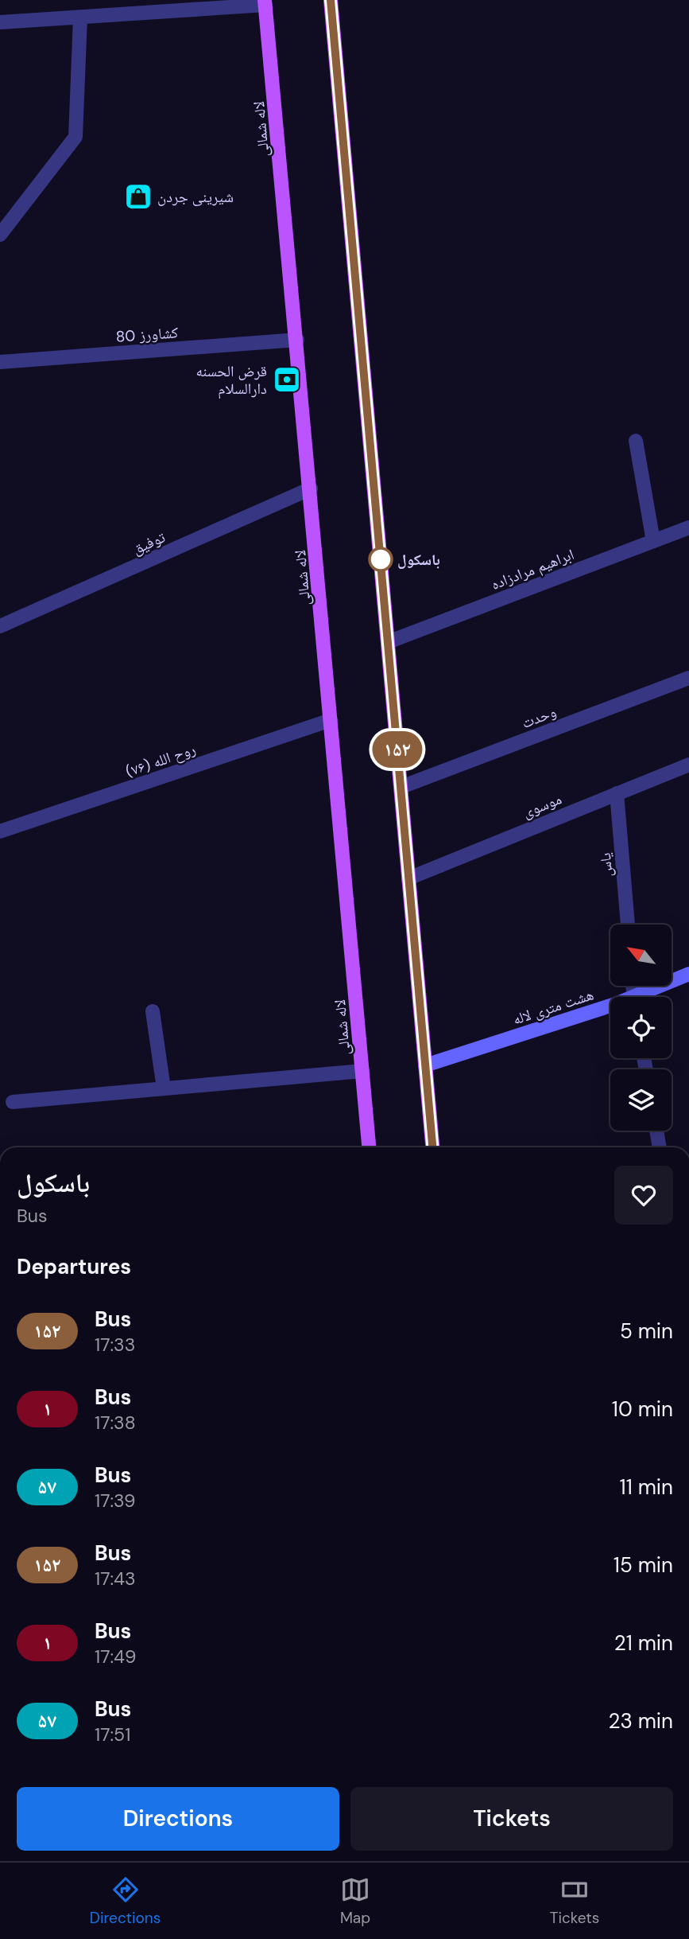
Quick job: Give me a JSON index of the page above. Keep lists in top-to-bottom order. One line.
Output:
{"streets":{"main road":["لاله شمالی"],"street":["کشاورز 80","توفیق","ابراهیم مرادزاده","وحدت","روح الله (۷۶)","موسوی","یاس","هشت متری لاله"]},"crossings":[["لاله شمالی","کشاورز 80"],["لاله شمالی","توفیق"],["لاله شمالی","روح الله (۷۶)"],["موسوی","یاس"]],"places":{"shop":["شیرینی جردن"],"bank":["قرض الحسنه دارالسلام"],"other":["باسکول"]},"lines":["bus line ۱۵۲"],"north":"top left","page":{"on_map":"۱۵۲","heading":[["باسکول","Bus"],"Departures"],"list":[{"mark":"۱۵۲","name":"Bus","note":"17:33","value":"5 min"},{"mark":"۱","name":"Bus","note":"17:38","value":"10 min"},{"mark":"۵۷","name":"Bus","note":"17:39","value":"11 min"},{"mark":"۱۵۲","name":"Bus","note":"17:43","value":"15 min"},{"mark":"۱","name":"Bus","note":"17:49","value":"21 min"},{"mark":"۵۷","name":"Bus","note":"17:51","value":"23 min"}],"buttons":["Directions","Tickets"],"tabs":["Directions","Map","Tickets"]}}
